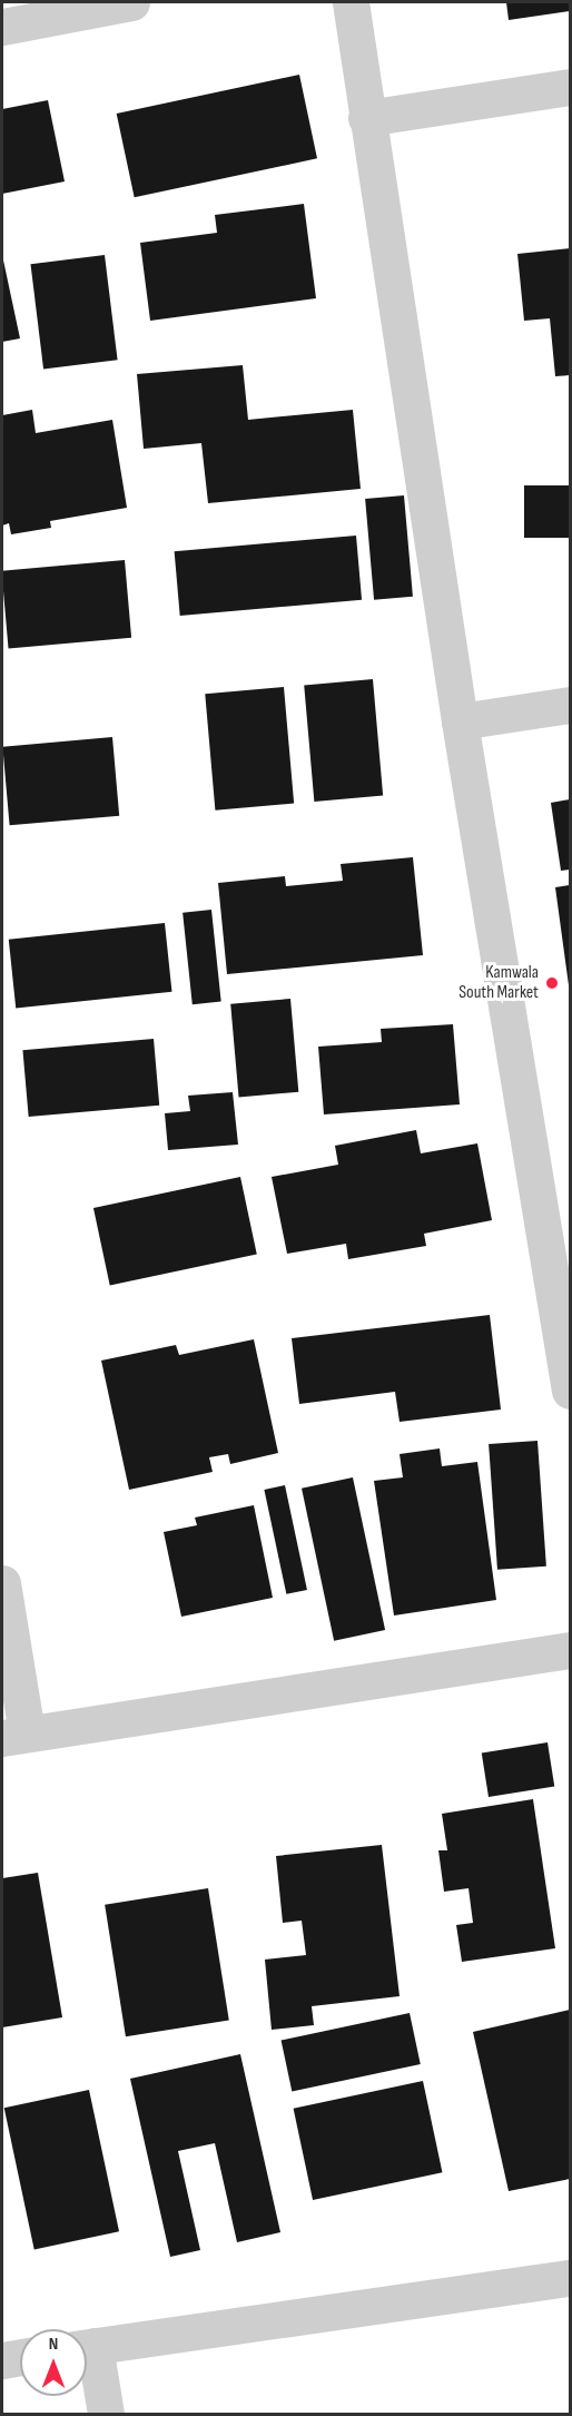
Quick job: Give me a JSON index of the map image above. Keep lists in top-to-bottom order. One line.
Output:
{"places":["Kamwala South Market"],"north":"top"}
